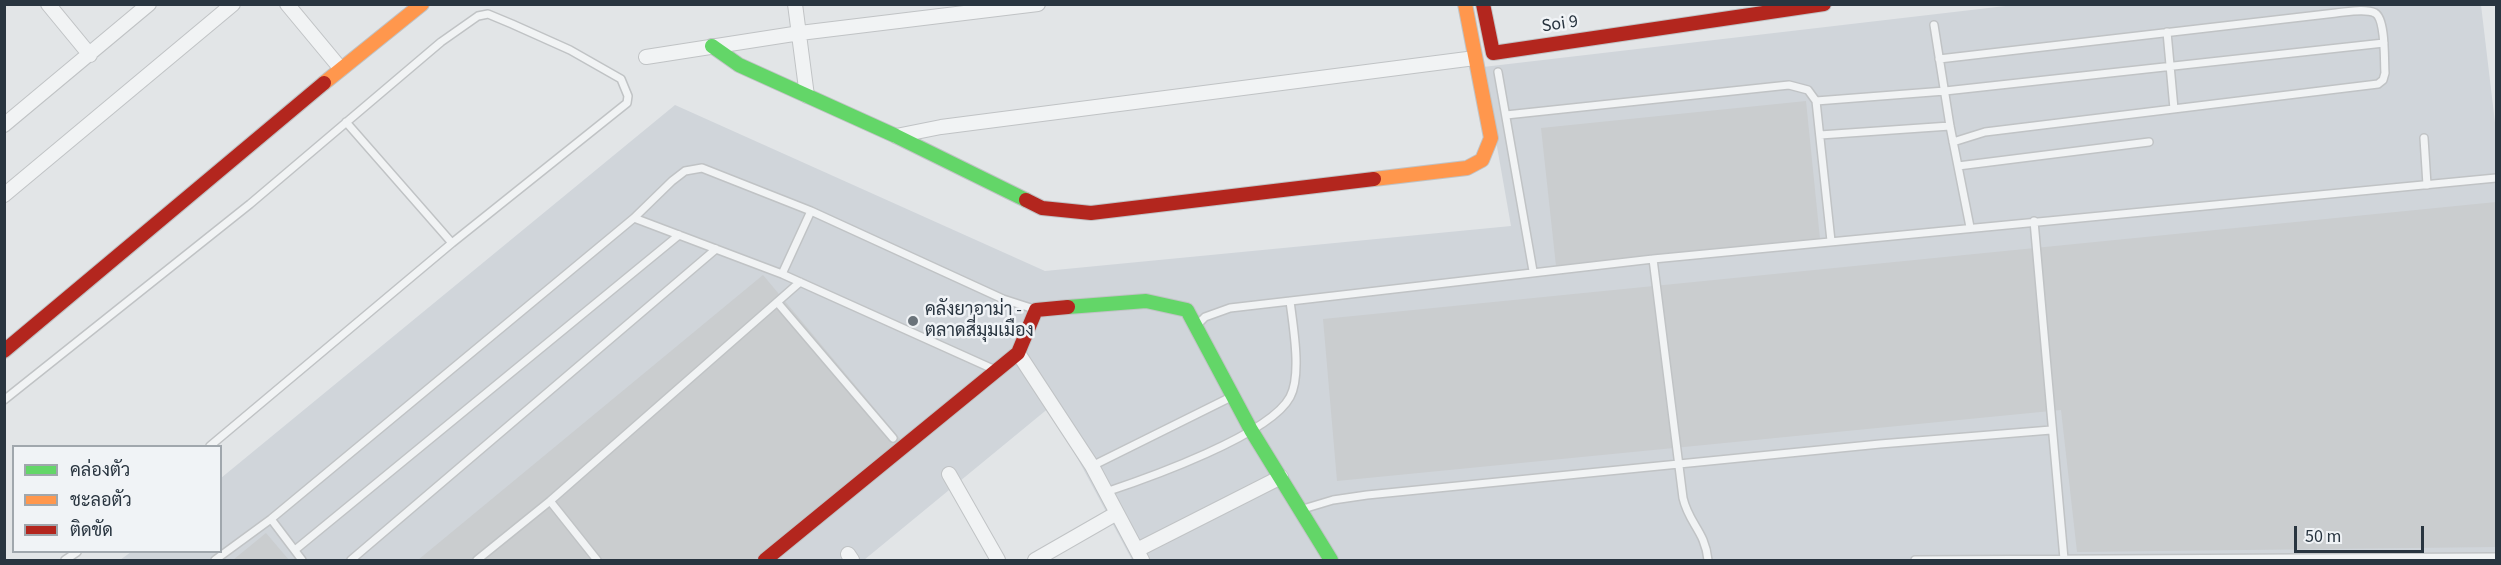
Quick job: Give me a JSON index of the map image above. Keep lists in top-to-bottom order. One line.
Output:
{"streets":{"street":["Soi 9"]},"places":["คลังยาอาม่า - ตลาดสี่มุมเมือง"],"legend":["คล่องตัว","ชะลอตัว","ติดขัด"],"scale_bar":"50 m"}
